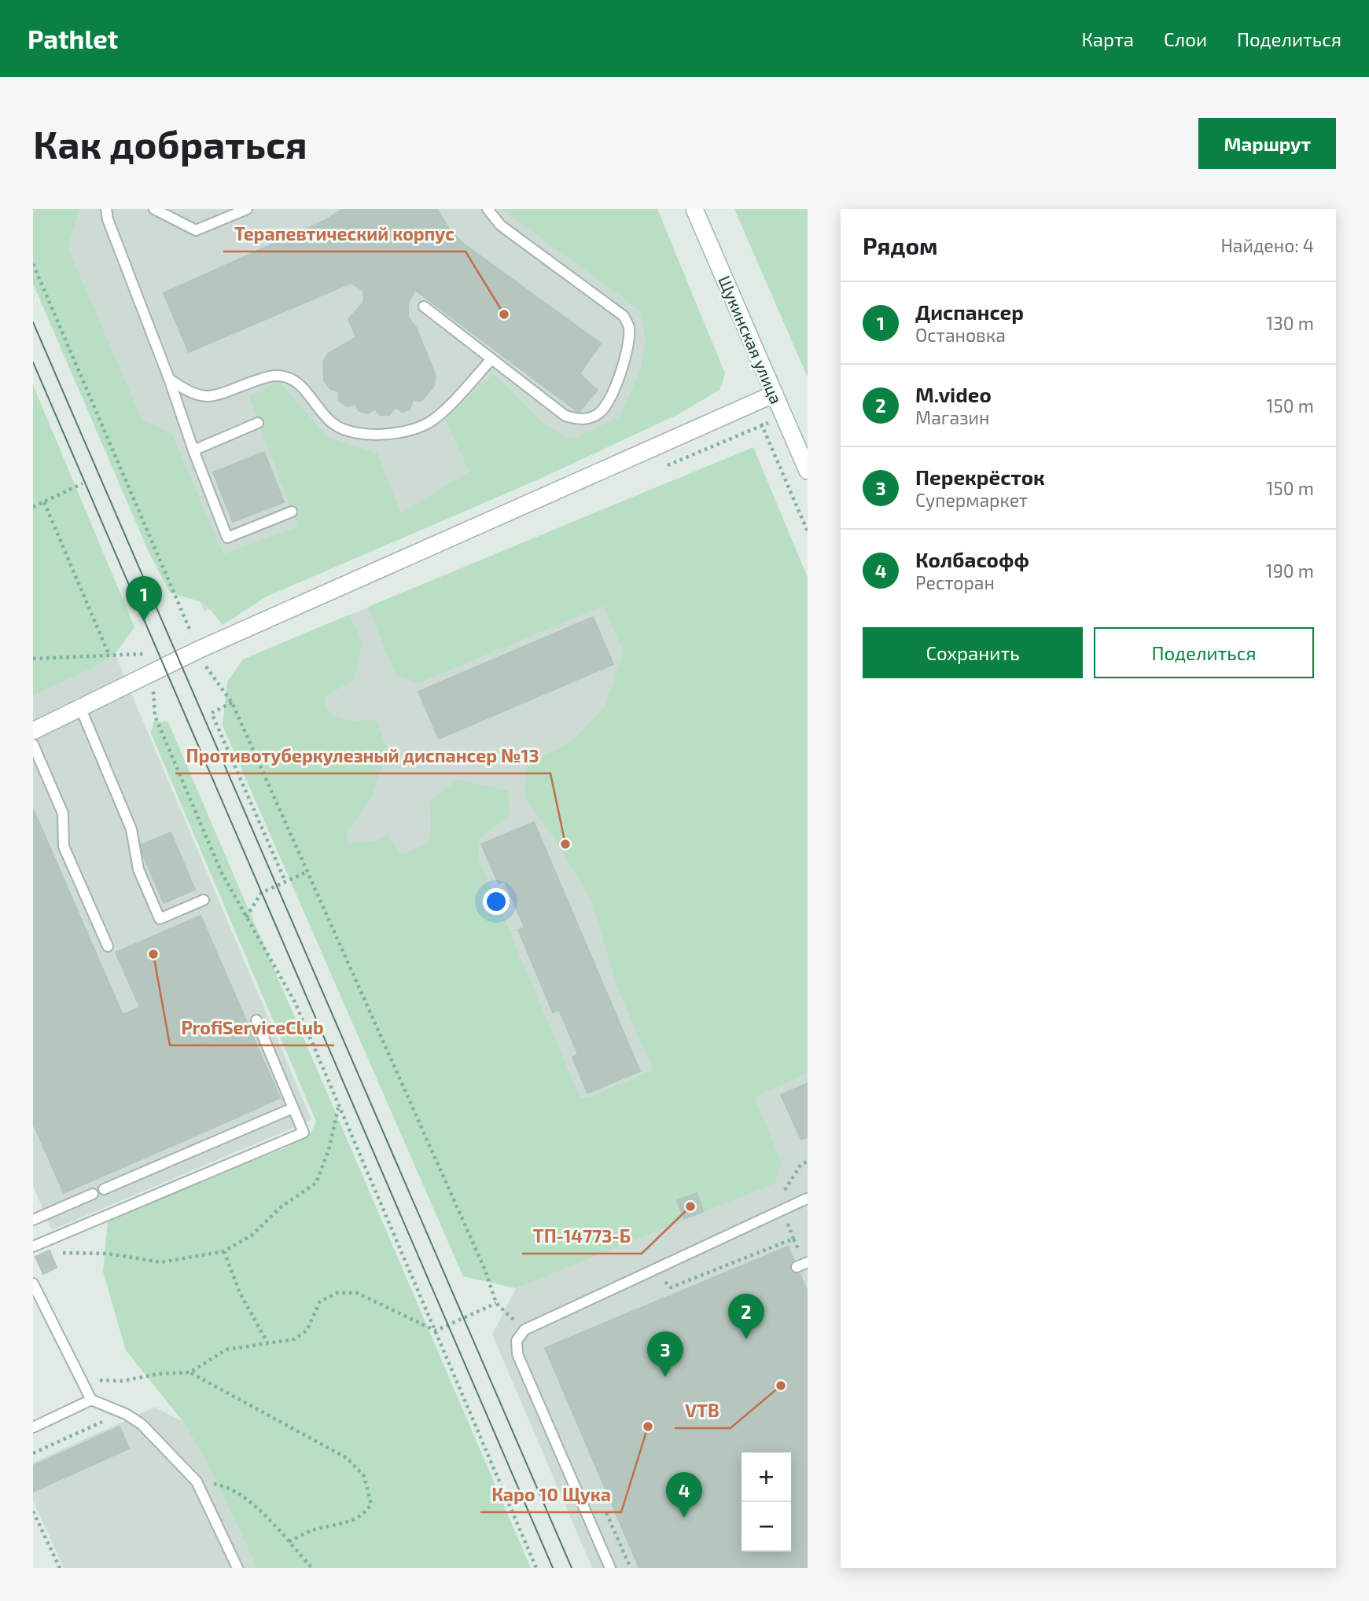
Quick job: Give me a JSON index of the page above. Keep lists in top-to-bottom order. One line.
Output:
{"streets":{"street":["Щукинская улица"]},"places":["Терапевтический корпус","Противотуберкулезный диспансер №13","ProfiServiceClub","ТП-14773-Б","VTB","Каро 10 Щука"],"page":{"header":"Pathlet","nav":["Карта","Слои","Поделиться"],"buttons":["Маршрут",["Сохранить","Поделиться"]],"title":"Как добраться","heading":["Рядом","Найдено: 4"],"list":[{"mark":"1","name":"Диспансер","note":"Остановка","value":"130 m"},{"mark":"2","name":"M.video","note":"Магазин","value":"150 m"},{"mark":"3","name":"Перекрёсток","note":"Супермаркет","value":"150 m"},{"mark":"4","name":"Колбасофф","note":"Ресторан","value":"190 m"}],"pins":["1","2","3","4"],"map_buttons":["+","−"]}}
